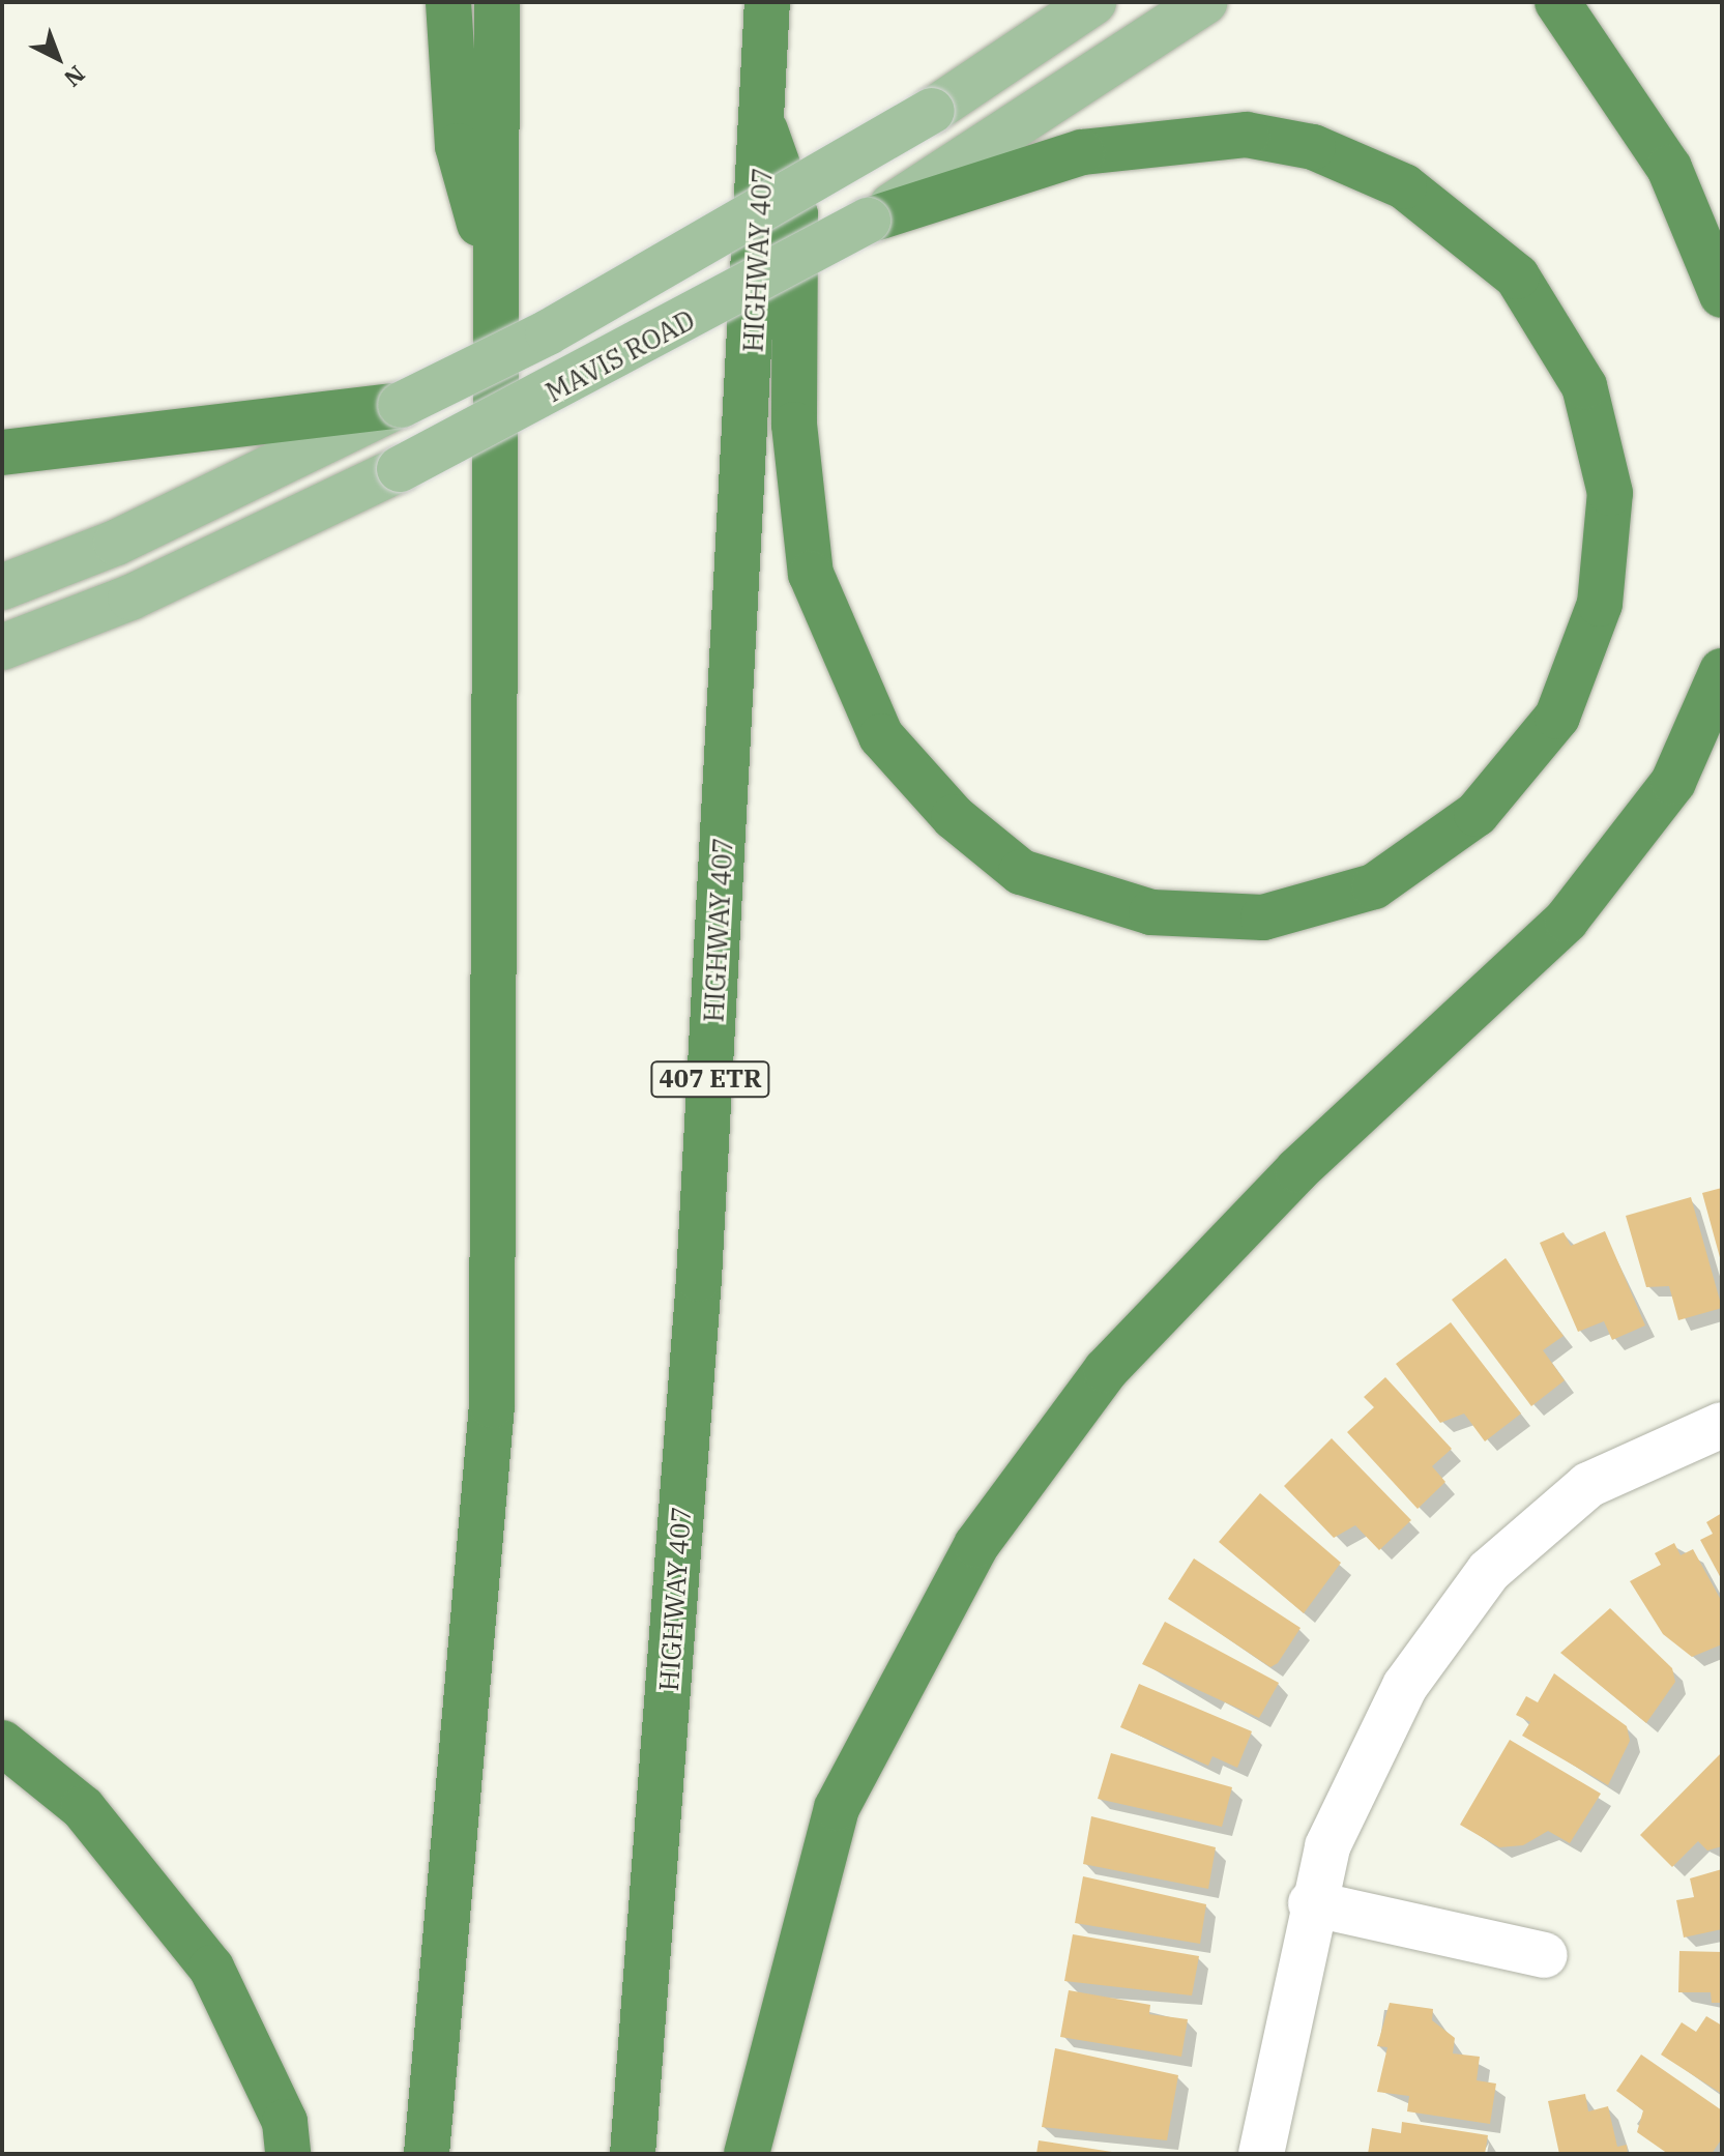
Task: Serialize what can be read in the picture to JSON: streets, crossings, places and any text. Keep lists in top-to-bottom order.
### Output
{
  "streets": {
    "highway": ["HIGHWAY 407", "407 ETR"],
    "main road": ["MAVIS ROAD"]
  },
  "north": "bottom right"
}
